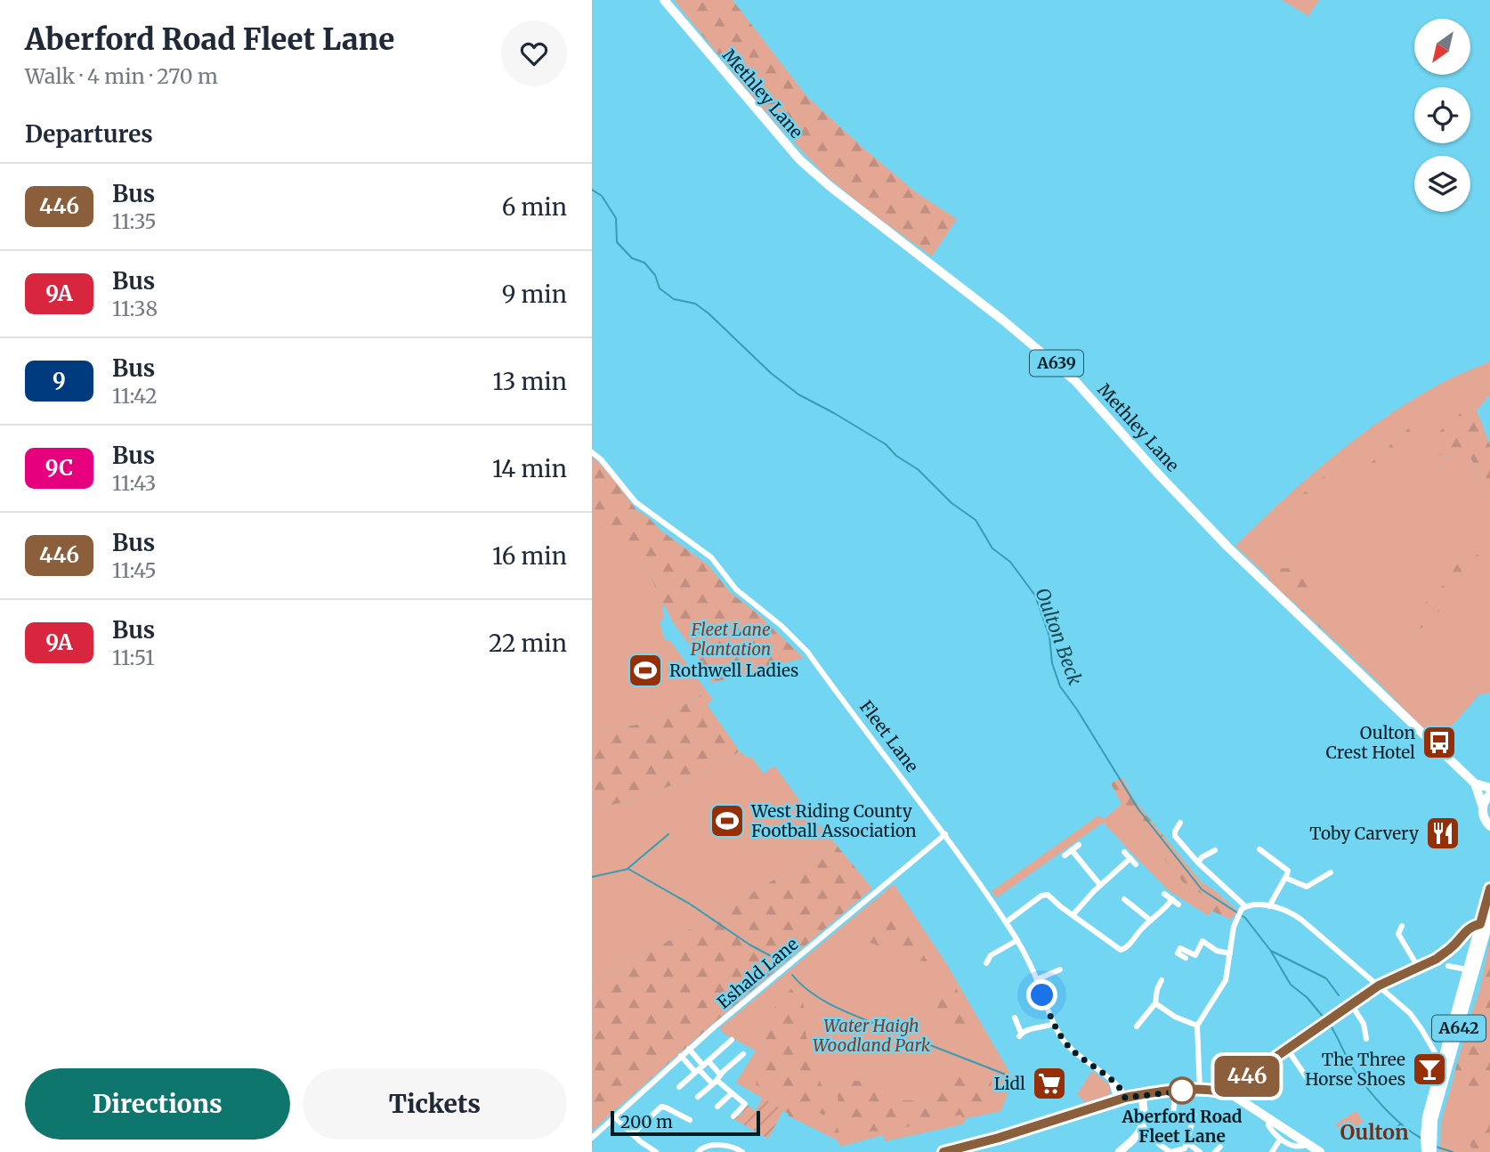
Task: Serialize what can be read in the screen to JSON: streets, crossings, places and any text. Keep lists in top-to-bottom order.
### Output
{
  "streets": {
    "main road": ["Methley Lane", "A639", "A642"],
    "street": ["Fleet Lane", "Eshald Lane"]
  },
  "crossings": [
    ["Fleet Lane", "Eshald Lane"]
  ],
  "districts": ["Oulton"],
  "water": ["Oulton Beck"],
  "parks": ["Fleet Lane Plantation", "Water Haigh Woodland Park"],
  "places": {
    "sports": ["Rothwell Ladies", "West Riding County Football Association"],
    "bus stop": ["Oulton Crest Hotel"],
    "restaurant": ["Toby Carvery"],
    "bar": ["The Three Horse Shoes"],
    "supermarket": ["Lidl"],
    "other": ["Aberford Road Fleet Lane"]
  },
  "lines": ["bus line 446"],
  "scale_bar": "200 m",
  "north": "bottom left",
  "page": {
    "heading": [
      ["Aberford Road Fleet Lane", "Walk · 4 min · 270 m"],
      "Departures"
    ],
    "on_map": "446",
    "list": [
      {
        "mark": "446",
        "name": "Bus",
        "note": "11:35",
        "value": "6 min"
      },
      {
        "mark": "9A",
        "name": "Bus",
        "note": "11:38",
        "value": "9 min"
      },
      {
        "mark": "9",
        "name": "Bus",
        "note": "11:42",
        "value": "13 min"
      },
      {
        "mark": "9C",
        "name": "Bus",
        "note": "11:43",
        "value": "14 min"
      },
      {
        "mark": "446",
        "name": "Bus",
        "note": "11:45",
        "value": "16 min"
      },
      {
        "mark": "9A",
        "name": "Bus",
        "note": "11:51",
        "value": "22 min"
      }
    ],
    "buttons": ["Directions", "Tickets"],
    "scale": "200 m"
  }
}
